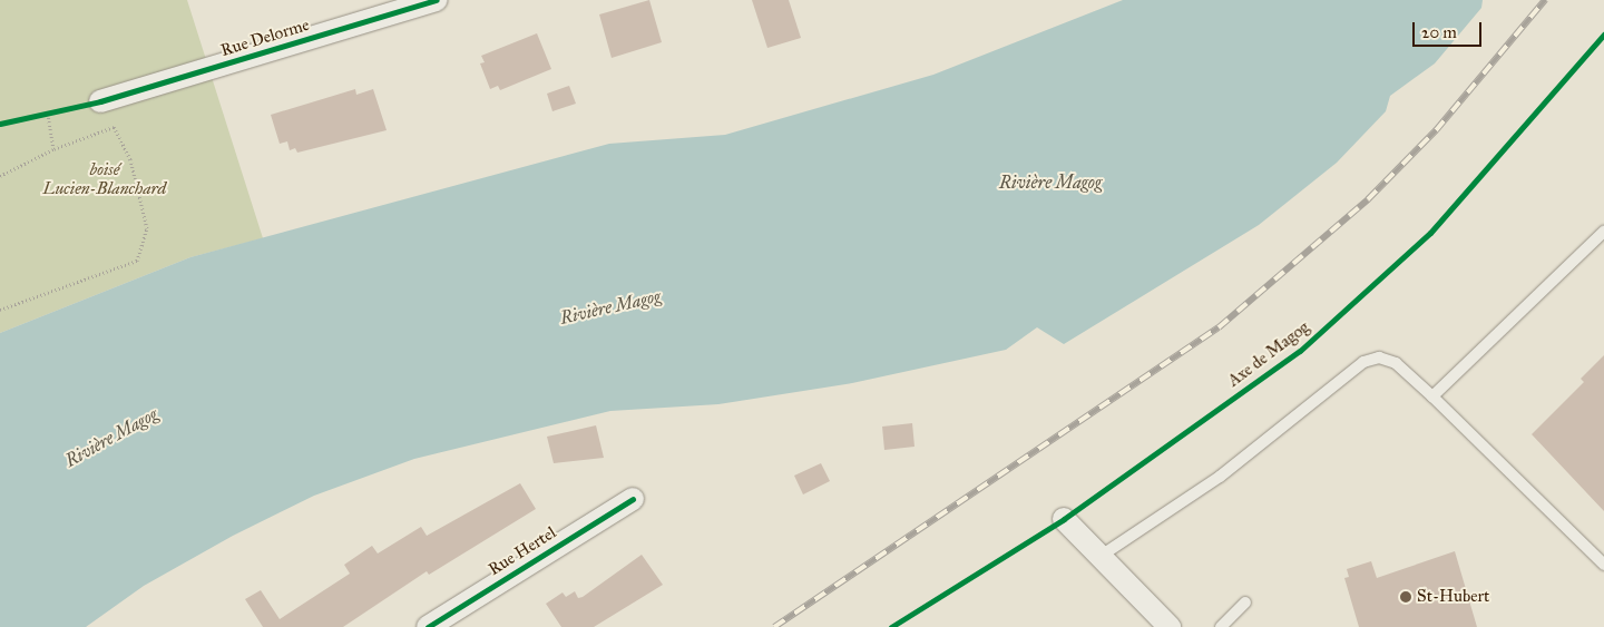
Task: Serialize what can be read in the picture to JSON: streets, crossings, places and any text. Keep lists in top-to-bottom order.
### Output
{
  "streets": {
    "street": ["Rue Delorme", "Rue Hertel"],
    "cycle path": ["Axe de Magog"]
  },
  "water": ["Rivière Magog"],
  "parks": ["boisé Lucien-Blanchard"],
  "places": ["St-Hubert"],
  "scale_bar": "20 m"
}
